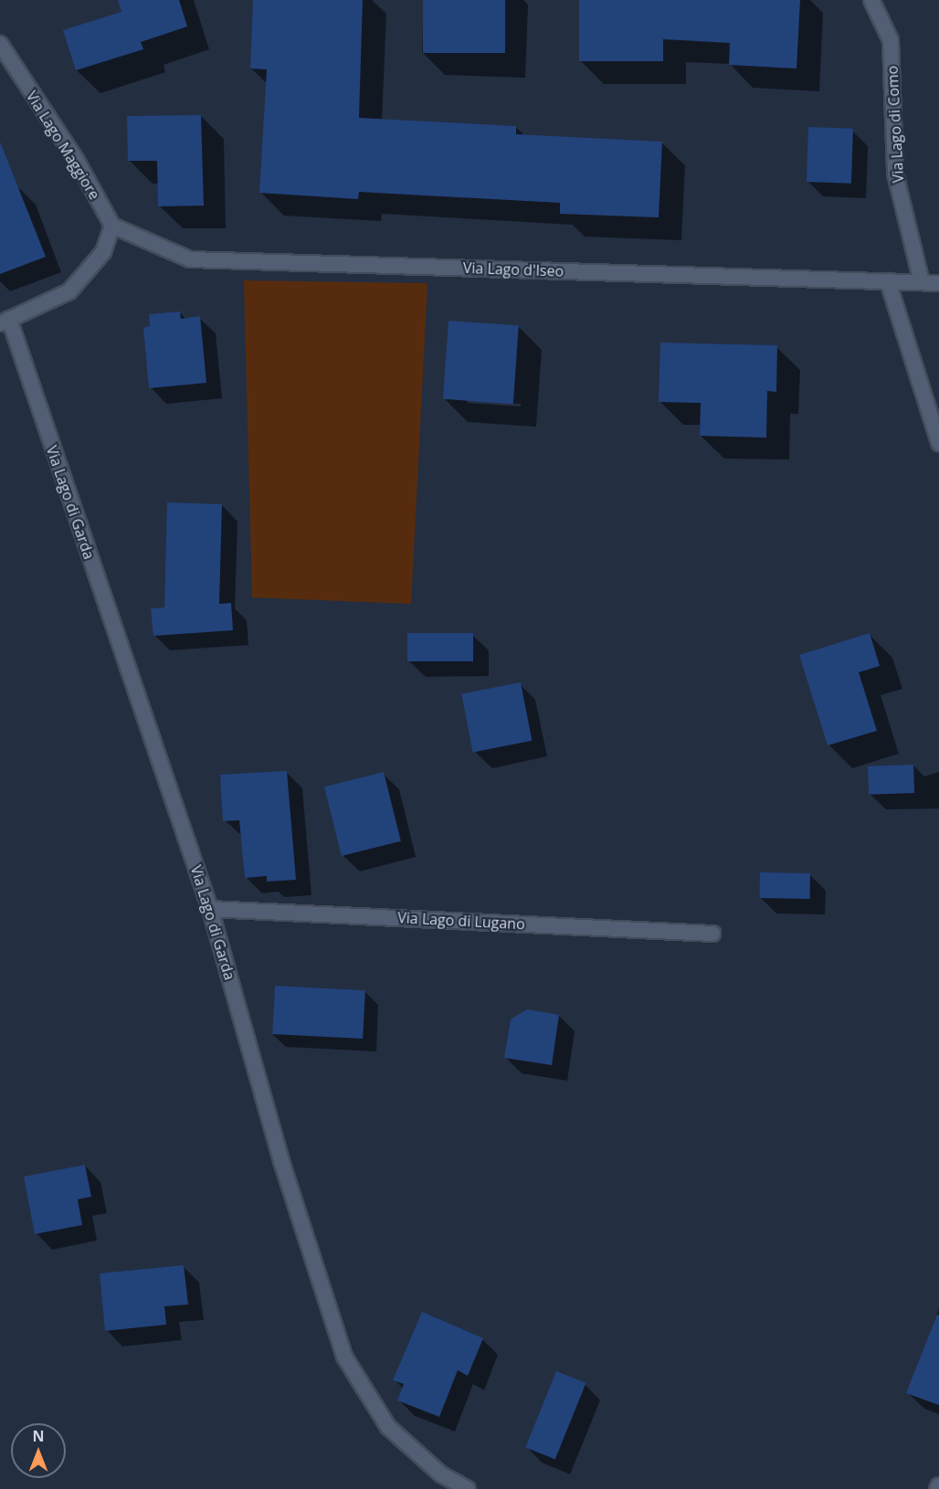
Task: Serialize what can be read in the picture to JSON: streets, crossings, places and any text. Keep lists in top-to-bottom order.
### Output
{
  "streets": {
    "street": [
      "Via Lago di Como",
      "Via Lago Maggiore",
      "Via Lago d'Iseo",
      "Via Lago di Garda",
      "Via Lago di Lugano"
    ]
  },
  "crossings": [
    ["Via Lago di Como", "Via Lago d'Iseo"],
    ["Via Lago Maggiore", "Via Lago d'Iseo"],
    ["Via Lago di Garda", "Via Lago di Lugano"]
  ],
  "north": "top"
}
